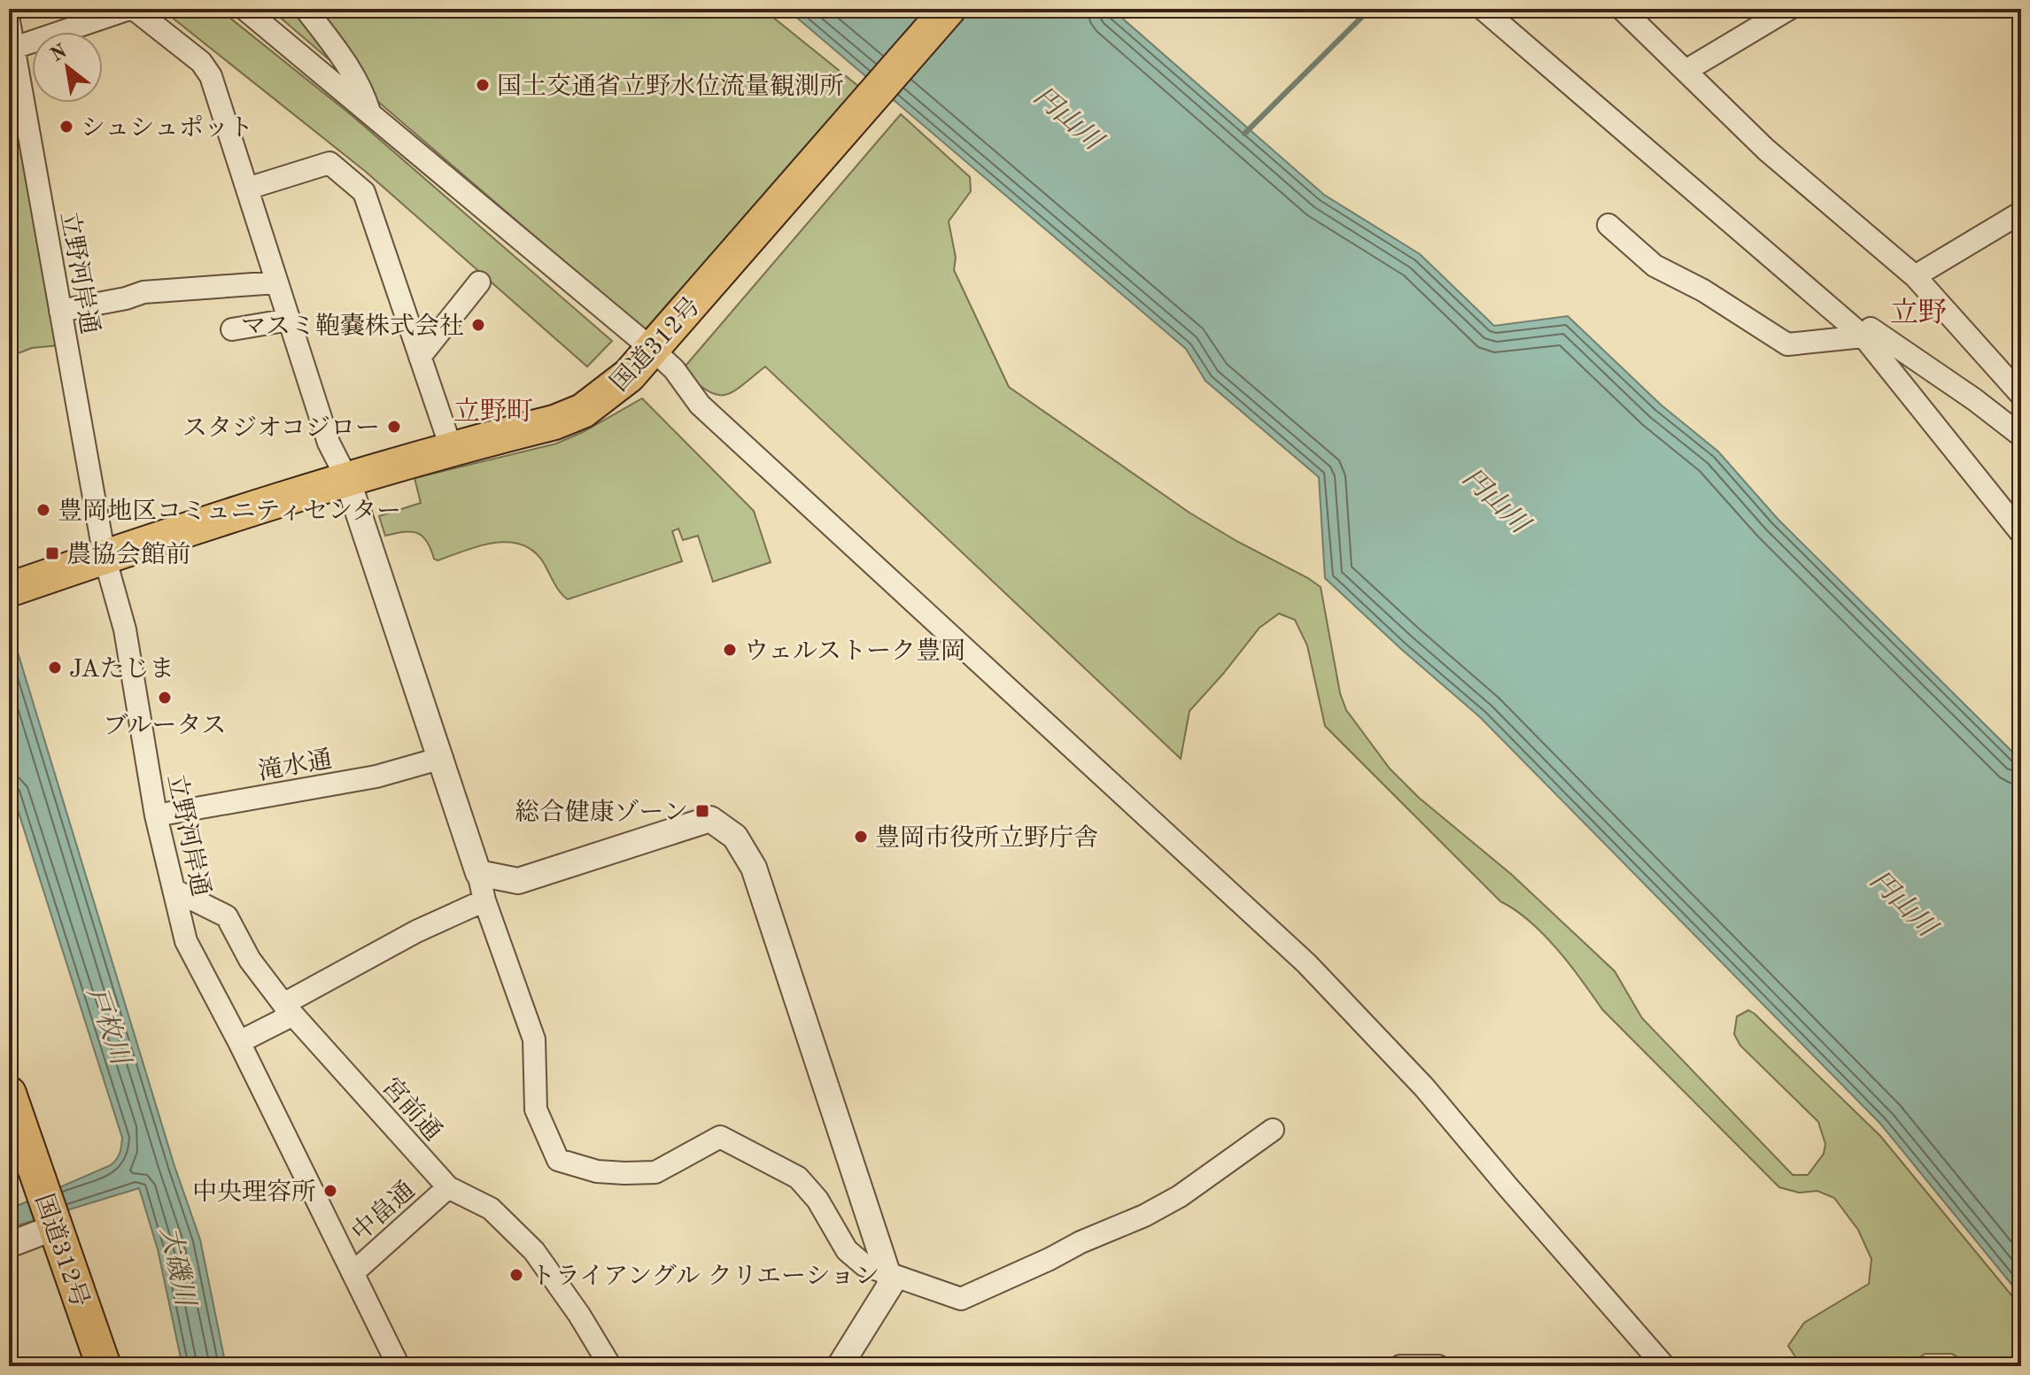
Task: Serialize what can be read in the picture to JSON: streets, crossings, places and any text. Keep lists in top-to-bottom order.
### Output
{
  "streets": {
    "highway": ["国道312号"],
    "street": [
      "立野河岸通",
      "滝水通",
      "宮前通",
      "中畠通"
    ]
  },
  "crossings": [
    ["立野河岸通", "国道312号"],
    ["立野河岸通", "滝水通"],
    ["立野河岸通", "宮前通"],
    ["立野河岸通", "中畠通"],
    ["宮前通", "中畠通"]
  ],
  "districts": ["立野", "立野町"],
  "water": ["円山川", "戸枚川", "大磯川"],
  "places": {
    "other": [
      "国土交通省立野水位流量観測所",
      "シュシュポット",
      "マスミ鞄嚢株式会社",
      "スタジオコジロー",
      "豊岡地区コミュニティセンター",
      "ウェルストーク豊岡",
      "JAたじま",
      "ブルータス",
      "豊岡市役所立野庁舎",
      "中央理容所",
      "トライアングル クリエーション"
    ],
    "transit": ["農協会館前", "総合健康ゾーン"]
  },
  "north": "top left"
}
